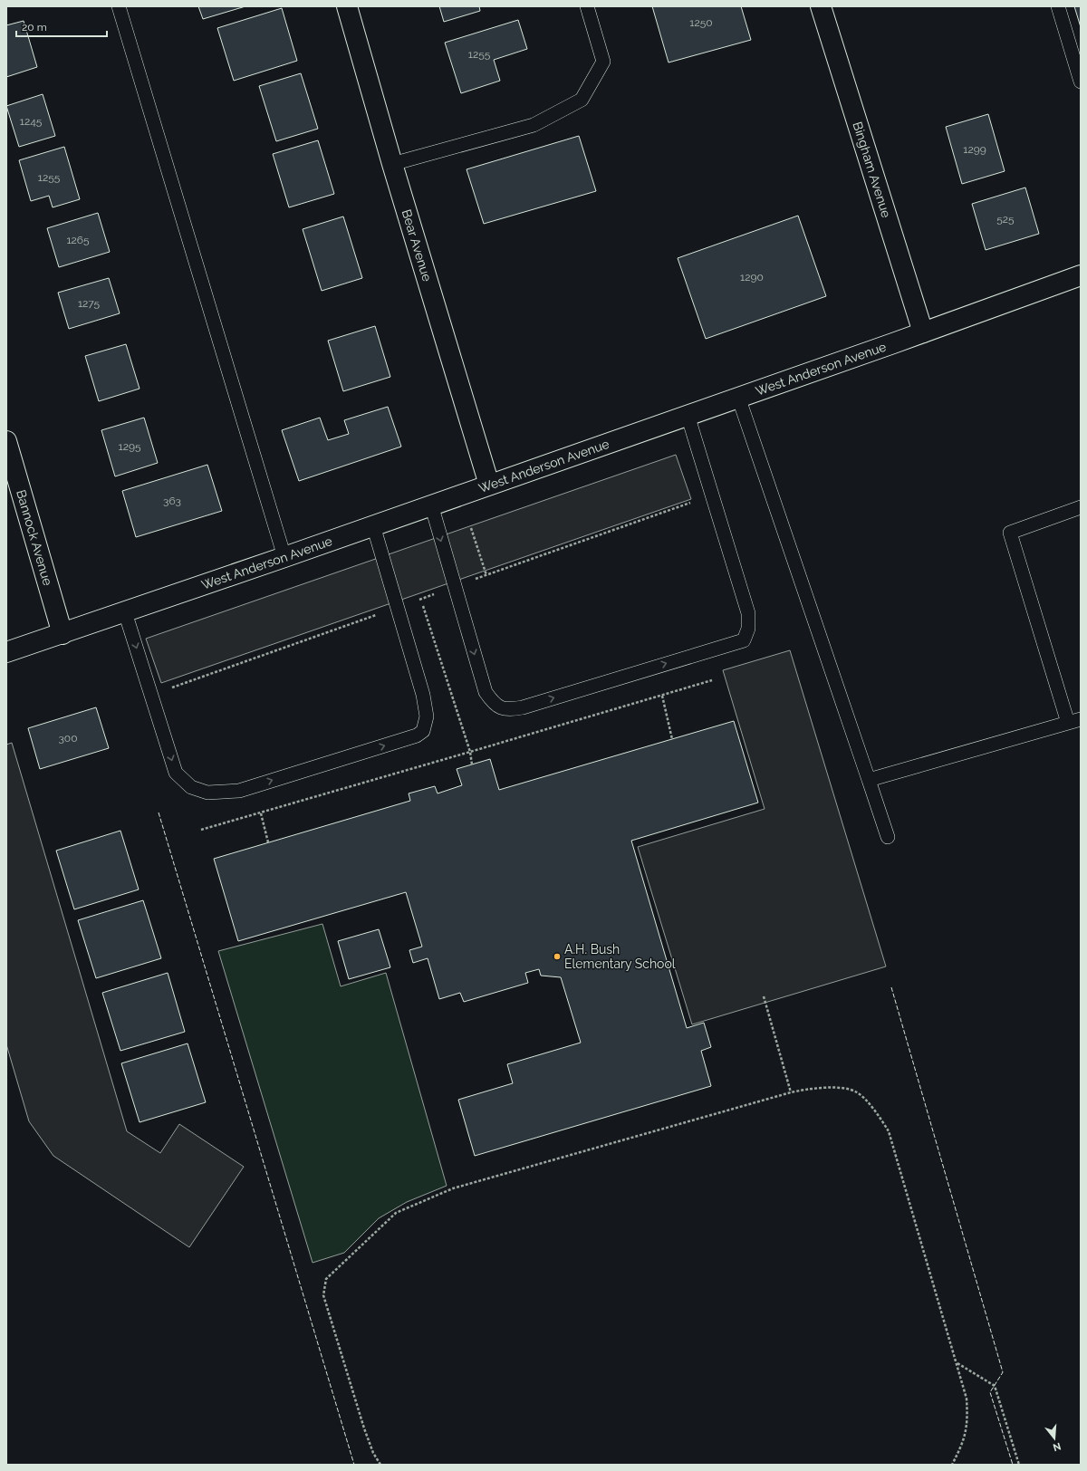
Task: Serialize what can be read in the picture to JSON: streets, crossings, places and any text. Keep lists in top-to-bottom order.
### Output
{
  "streets": {
    "street": [
      "Bingham Avenue",
      "Bear Avenue",
      "West Anderson Avenue",
      "Bannock Avenue"
    ]
  },
  "crossings": [
    ["Bingham Avenue", "West Anderson Avenue"],
    ["Bear Avenue", "West Anderson Avenue"],
    ["West Anderson Avenue", "Bannock Avenue"]
  ],
  "places": ["A.H. Bush Elementary School"],
  "house_numbers": [
    "1250",
    "1255",
    "1245",
    "1299",
    "1255",
    "525",
    "1265",
    "1290",
    "1275",
    "1295",
    "363",
    "300"
  ],
  "scale_bar": "20 m",
  "north": "bottom"
}
